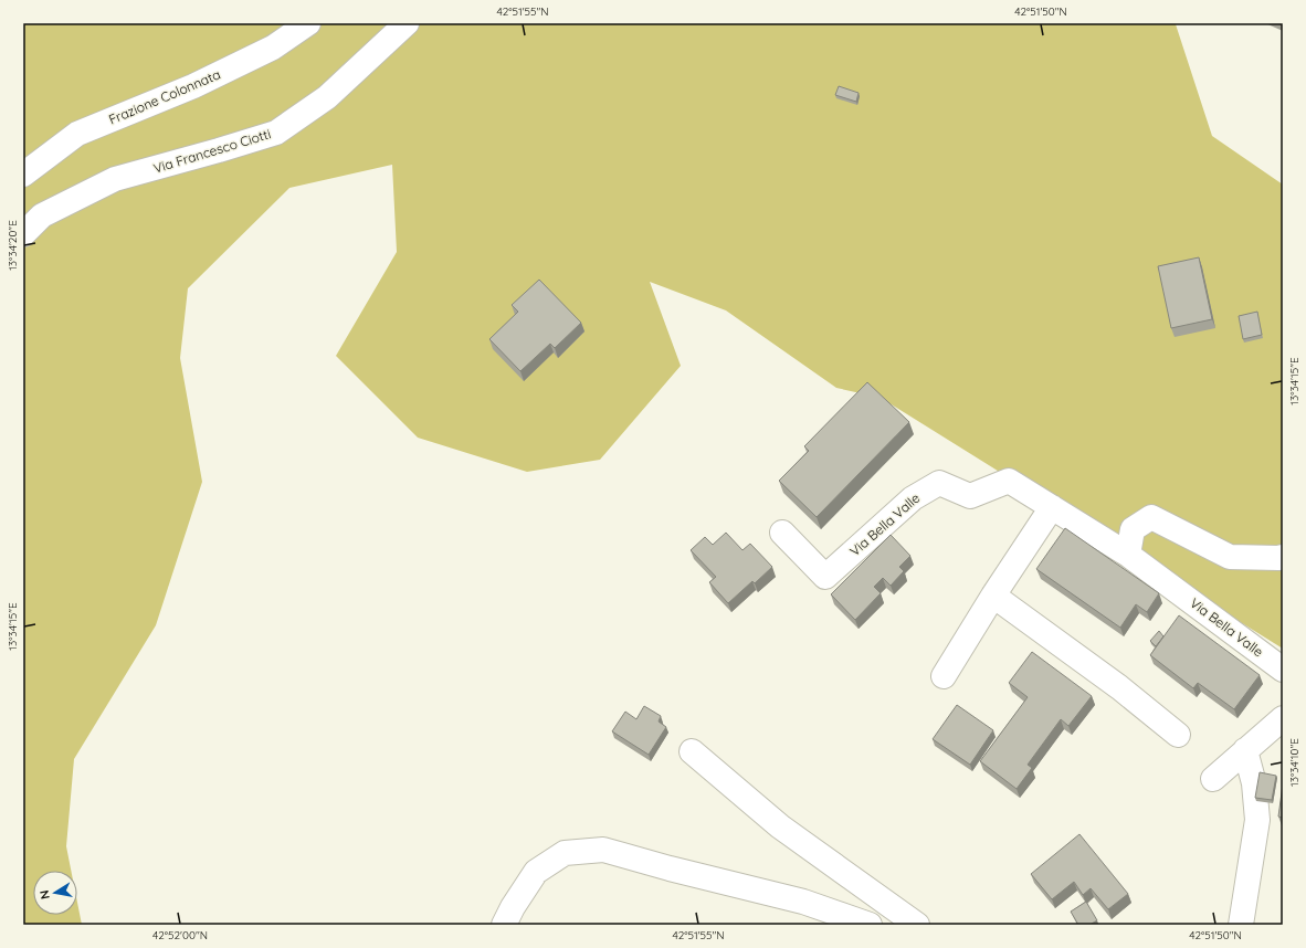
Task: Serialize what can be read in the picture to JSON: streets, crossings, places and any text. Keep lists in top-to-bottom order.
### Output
{
  "streets": {
    "street": ["Frazione Colonnata", "Via Francesco Ciotti", "Via Bella Valle"]
  },
  "north": "left",
  "coordinates": [
    "42°51'55\"N",
    "42°51'50\"N",
    "13°34'20\"E",
    "13°34'15\"E",
    "13°34'10\"E",
    "42°52'00\"N"
  ]
}
